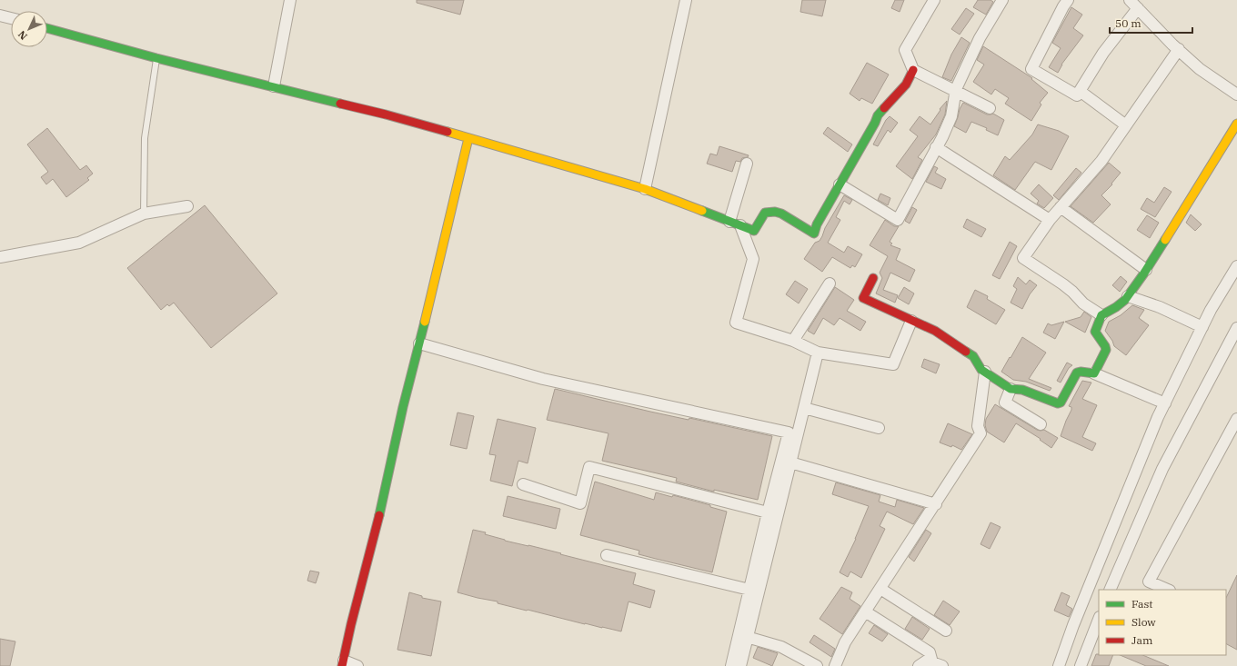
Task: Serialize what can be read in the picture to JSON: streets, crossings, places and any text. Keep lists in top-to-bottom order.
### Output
{
  "legend": ["Fast", "Slow", "Jam"],
  "scale_bar": "50 m",
  "north": "bottom left"
}
